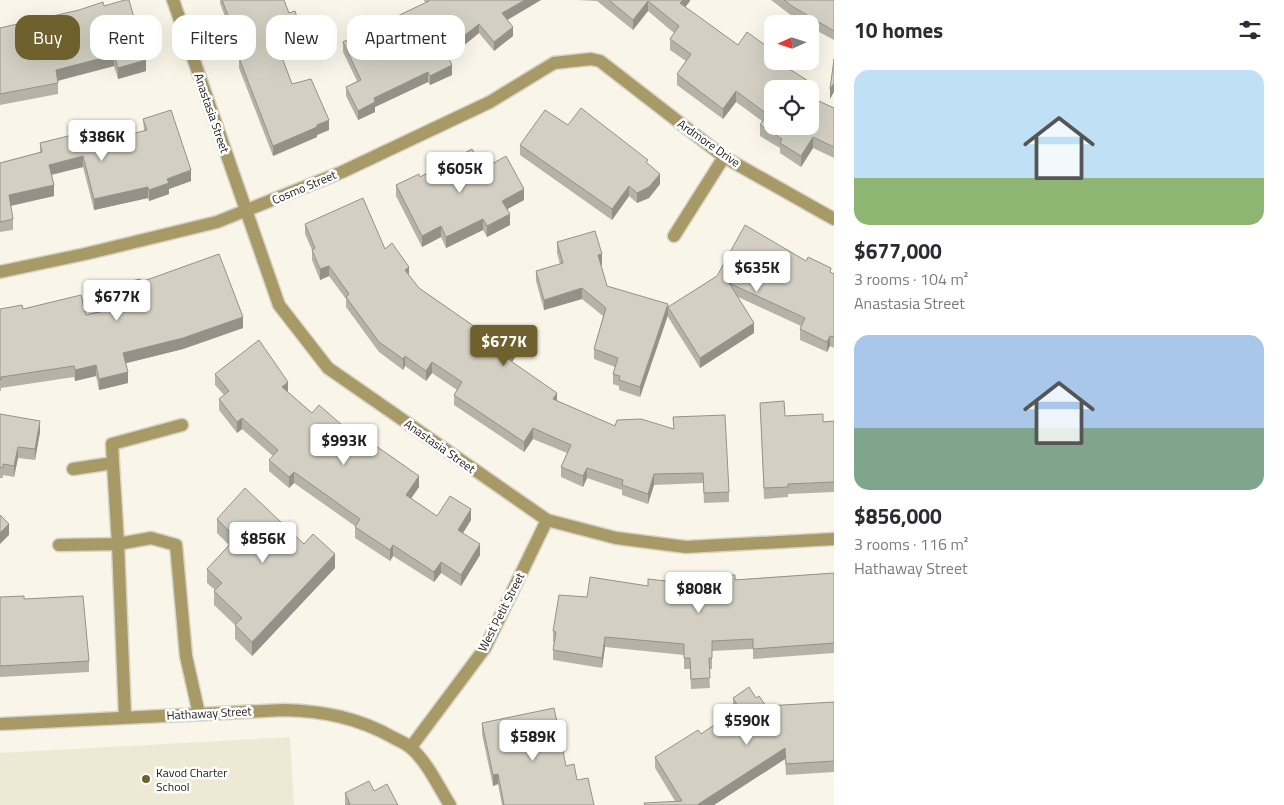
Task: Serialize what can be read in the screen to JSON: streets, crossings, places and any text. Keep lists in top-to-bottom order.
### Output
{
  "streets": {
    "street": [
      "Anastasia Street",
      "Ardmore Drive",
      "Cosmo Street",
      "West Petit Street",
      "Hathaway Street"
    ]
  },
  "crossings": [
    ["Anastasia Street", "Cosmo Street"],
    ["Anastasia Street", "West Petit Street"],
    ["Ardmore Drive", "Cosmo Street"],
    ["West Petit Street", "Hathaway Street"]
  ],
  "places": ["Kavod Charter School"],
  "north": "left",
  "page": {
    "heading": "10 homes",
    "chip": [
      "Buy",
      "Rent",
      "Filters",
      "New",
      "Apartment"
    ],
    "list": [
      {
        "name": "$677,000",
        "note": "3 rooms · 104 m² · Anastasia Street"
      },
      {
        "name": "$856,000",
        "note": "3 rooms · 116 m² · Hathaway Street"
      }
    ],
    "price": [
      "$386K",
      "$605K",
      "$635K",
      "$677K",
      "$677K",
      "$993K",
      "$856K",
      "$808K",
      "$590K",
      "$589K"
    ]
  }
}
